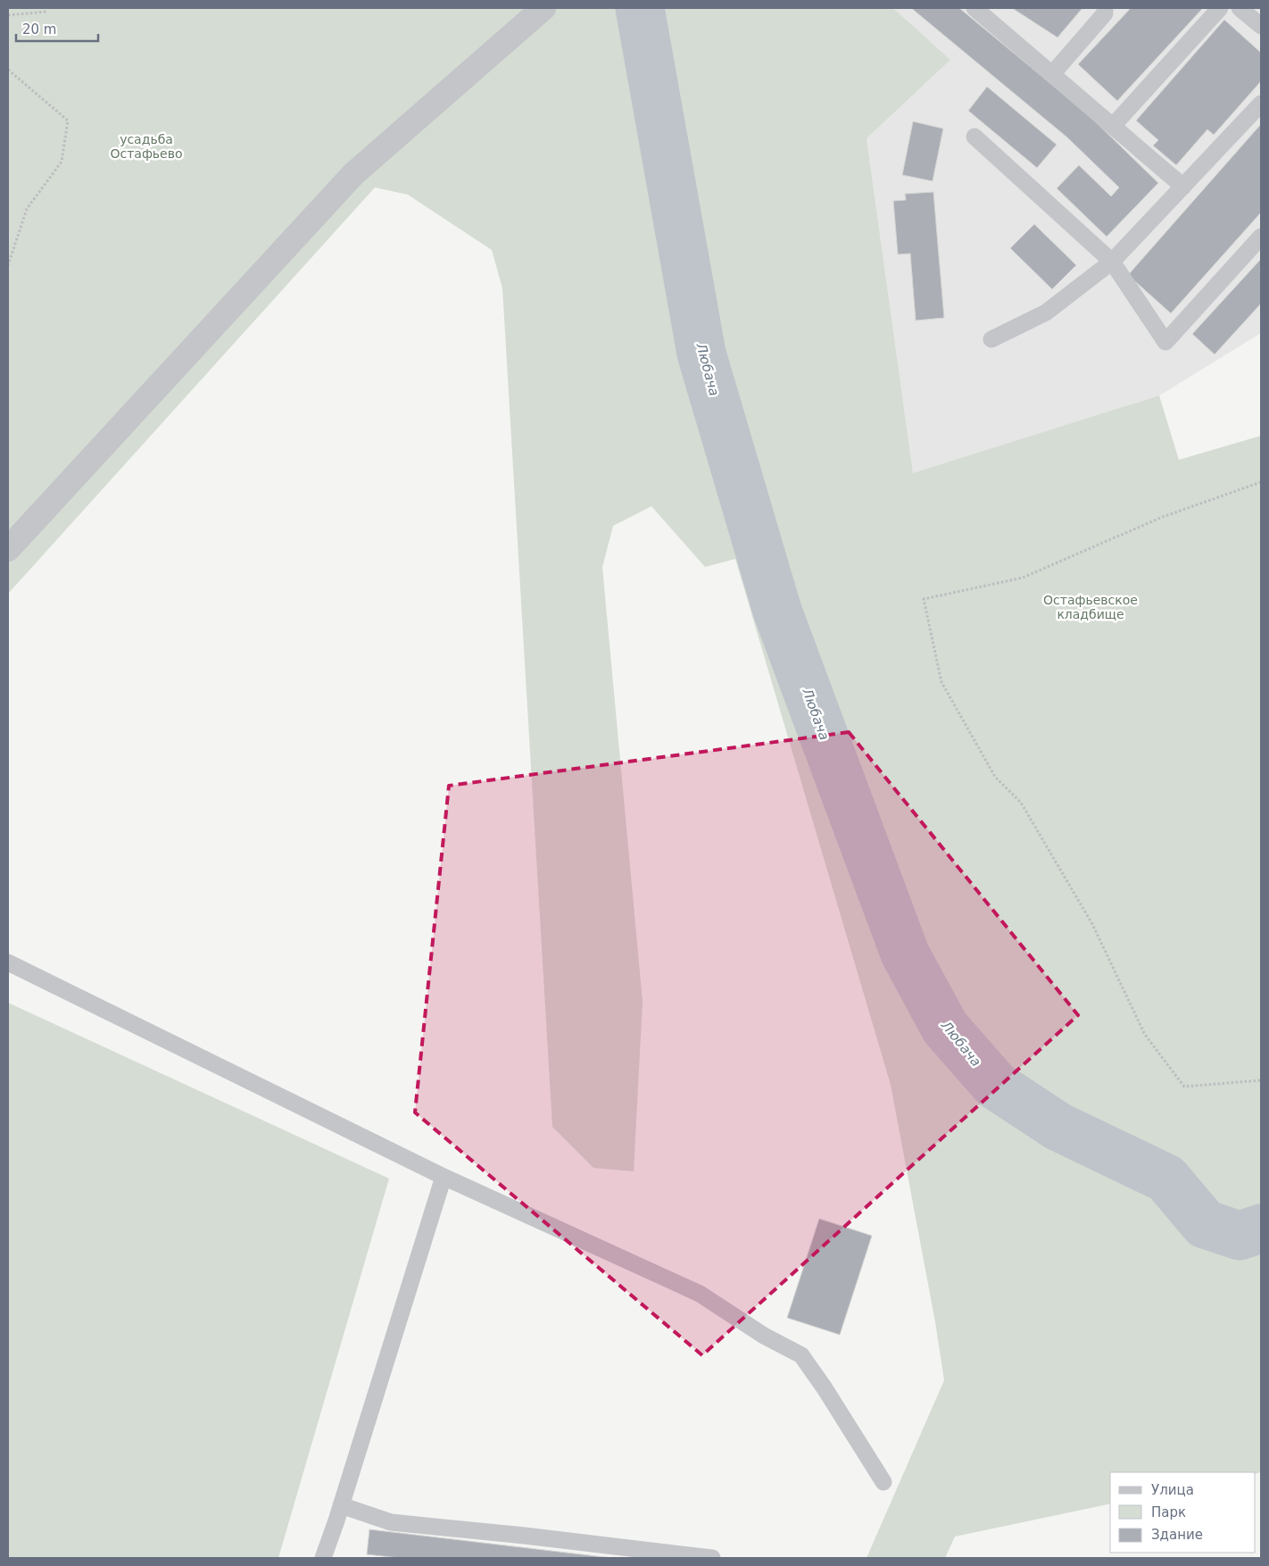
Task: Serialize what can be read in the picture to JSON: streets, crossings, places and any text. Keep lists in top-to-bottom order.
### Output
{
  "water": ["Любача"],
  "parks": ["усадьба Остафьево", "Остафьевское кладбище"],
  "legend": ["Улица", "Парк", "Здание"],
  "scale_bar": "20 m"
}
